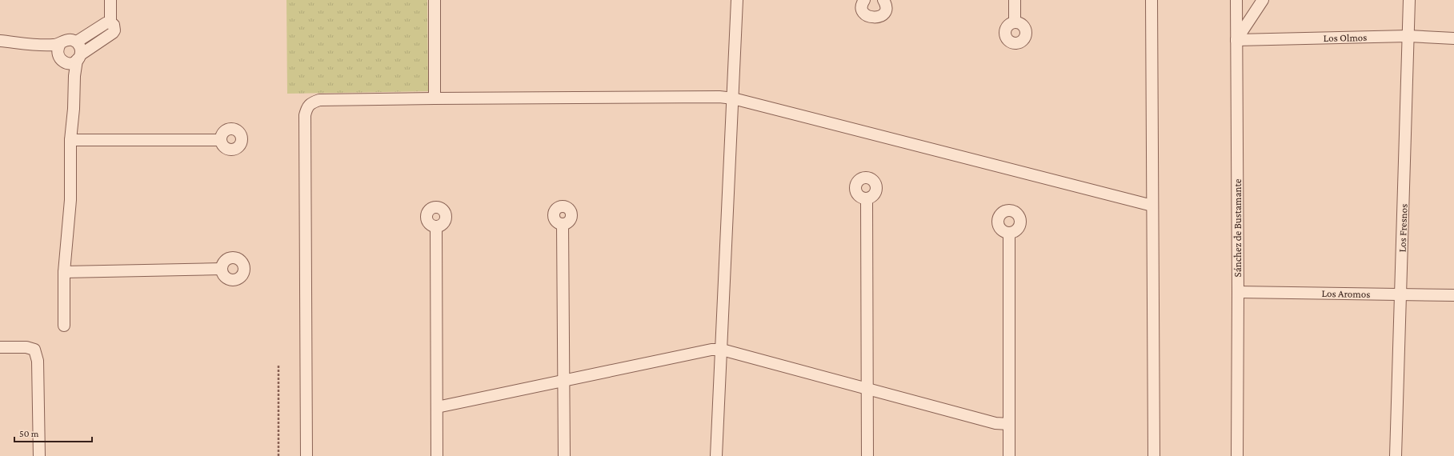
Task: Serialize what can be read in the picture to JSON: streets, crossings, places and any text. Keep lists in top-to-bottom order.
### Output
{
  "streets": {
    "street": [
      "Los Olmos",
      "Sánchez de Bustamante",
      "Los Fresnos",
      "Los Aromos"
    ]
  },
  "crossings": [
    ["Los Olmos", "Sánchez de Bustamante"],
    ["Los Olmos", "Los Fresnos"],
    ["Sánchez de Bustamante", "Los Aromos"],
    ["Los Fresnos", "Los Aromos"]
  ],
  "scale_bar": "50 m"
}
